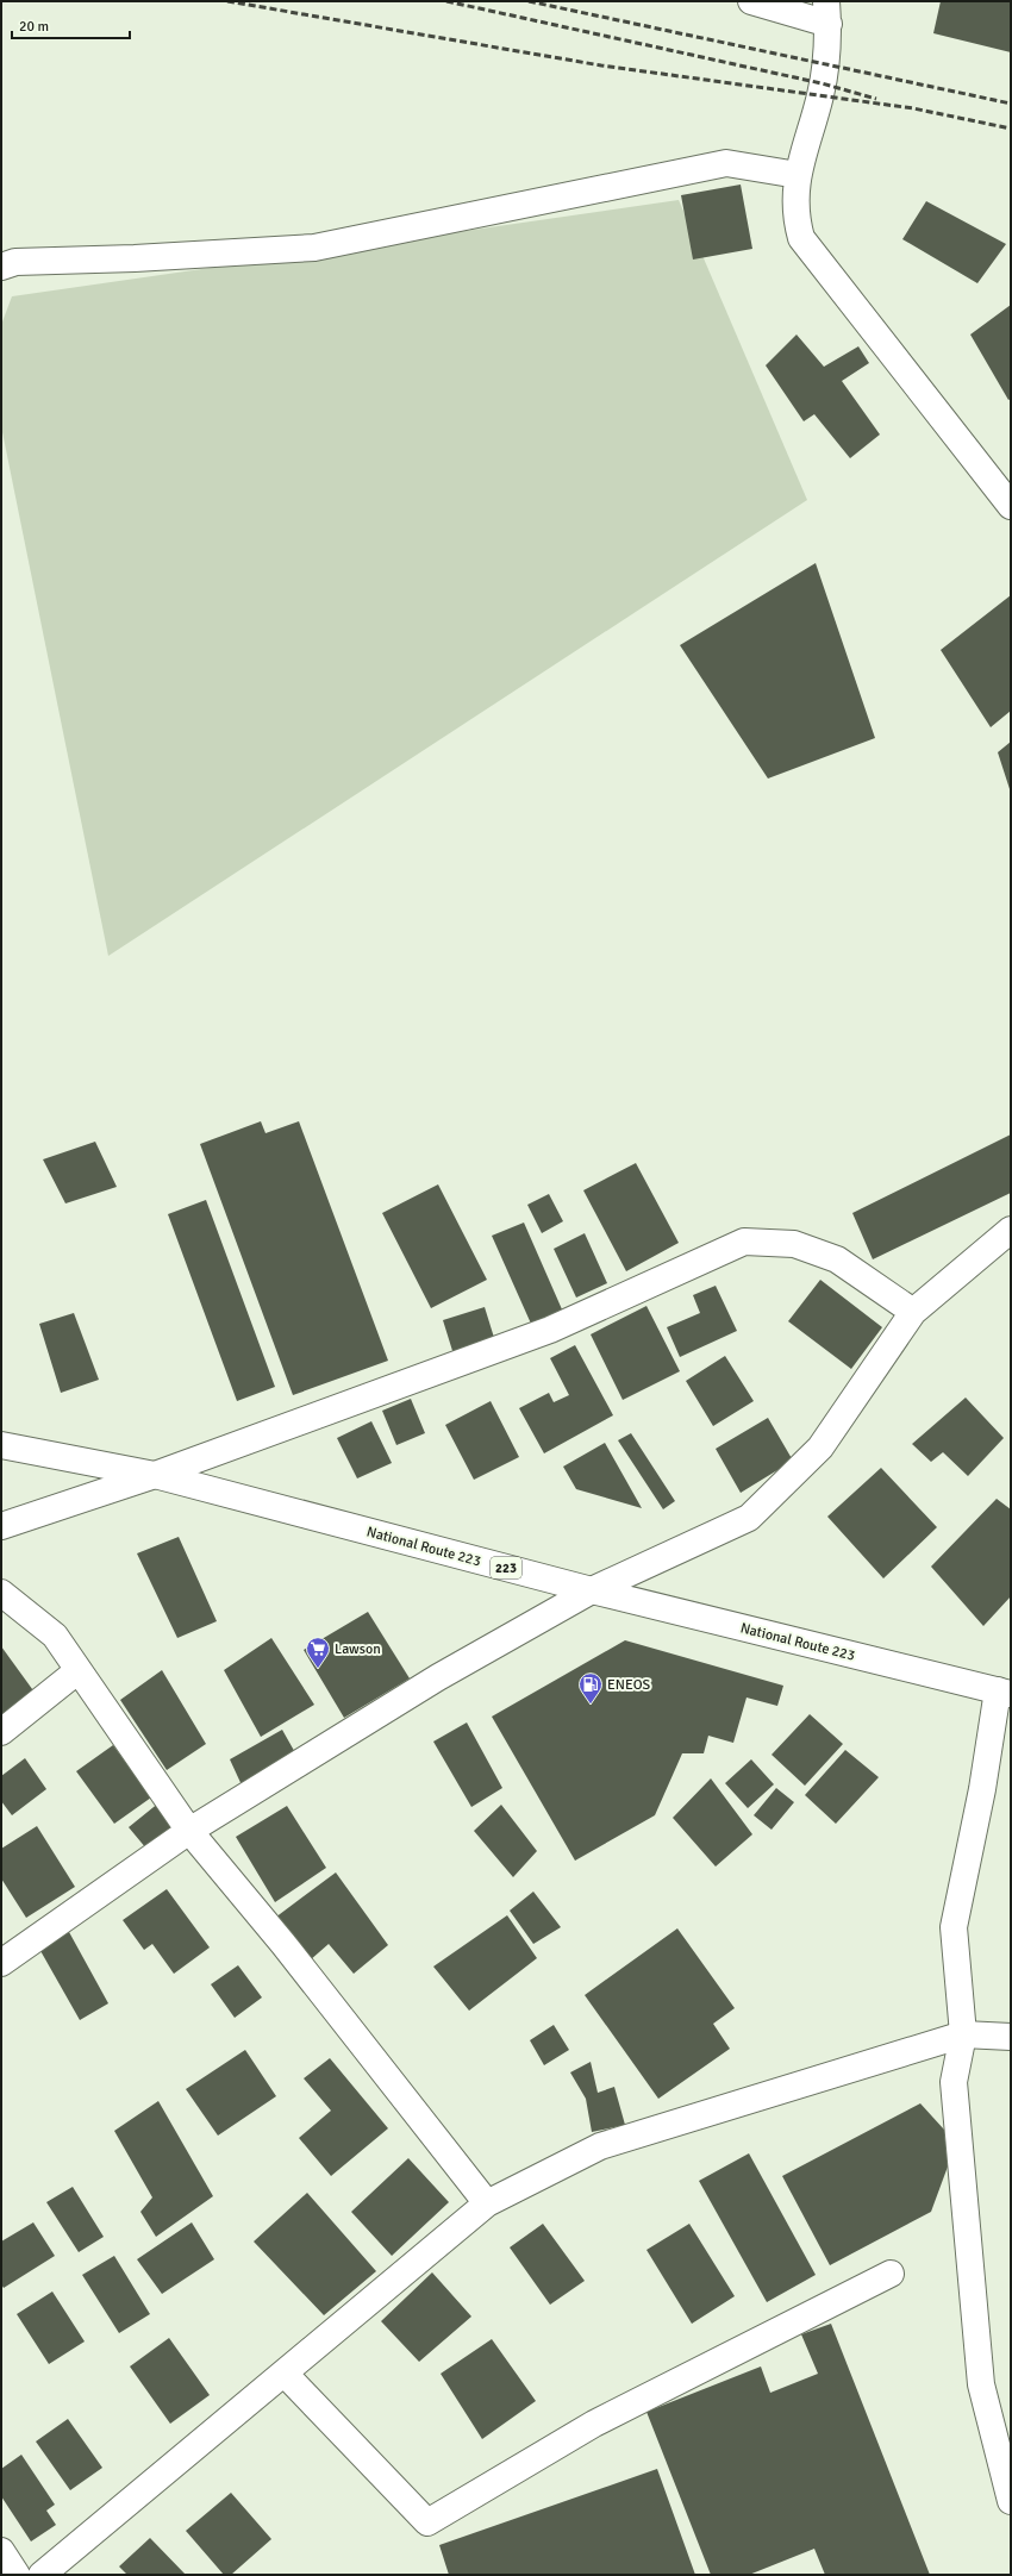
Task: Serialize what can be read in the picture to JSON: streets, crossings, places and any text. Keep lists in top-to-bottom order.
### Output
{
  "streets": {
    "main road": ["National Route 223", "223"]
  },
  "places": {
    "supermarket": ["Lawson"],
    "fuel station": ["ENEOS"]
  },
  "scale_bar": "20 m"
}
